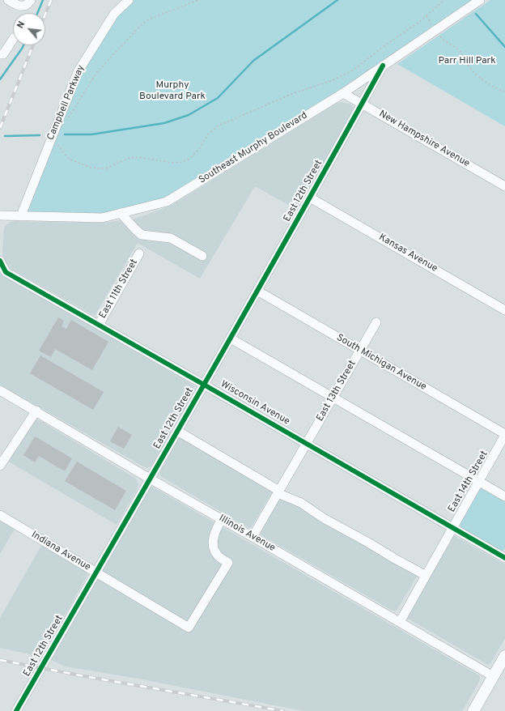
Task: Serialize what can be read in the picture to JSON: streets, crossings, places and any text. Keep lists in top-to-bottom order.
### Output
{
  "streets": {
    "street": [
      "Campbell Parkway",
      "New Hampshire Avenue",
      "Southeast Murphy Boulevard",
      "East 12th Street",
      "Kansas Avenue",
      "East 11th Street",
      "South Michigan Avenue",
      "East 13th Street",
      "Wisconsin Avenue",
      "East 14th Street",
      "Illinois Avenue",
      "Indiana Avenue"
    ]
  },
  "crossings": [
    ["Campbell Parkway", "Southeast Murphy Boulevard"],
    ["New Hampshire Avenue", "Southeast Murphy Boulevard"],
    ["New Hampshire Avenue", "East 12th Street"],
    ["Southeast Murphy Boulevard", "East 12th Street"],
    ["East 12th Street", "Kansas Avenue"],
    ["East 12th Street", "South Michigan Avenue"],
    ["East 12th Street", "Wisconsin Avenue"],
    ["East 12th Street", "Illinois Avenue"],
    ["East 12th Street", "Indiana Avenue"],
    ["East 11th Street", "Wisconsin Avenue"],
    ["South Michigan Avenue", "East 13th Street"],
    ["South Michigan Avenue", "East 14th Street"],
    ["East 13th Street", "Wisconsin Avenue"],
    ["East 13th Street", "Illinois Avenue"],
    ["Wisconsin Avenue", "East 14th Street"],
    ["East 14th Street", "Illinois Avenue"],
    ["Illinois Avenue", "Indiana Avenue"]
  ],
  "parks": ["Parr Hill Park", "Murphy Boulevard Park"],
  "north": "top left"
}
